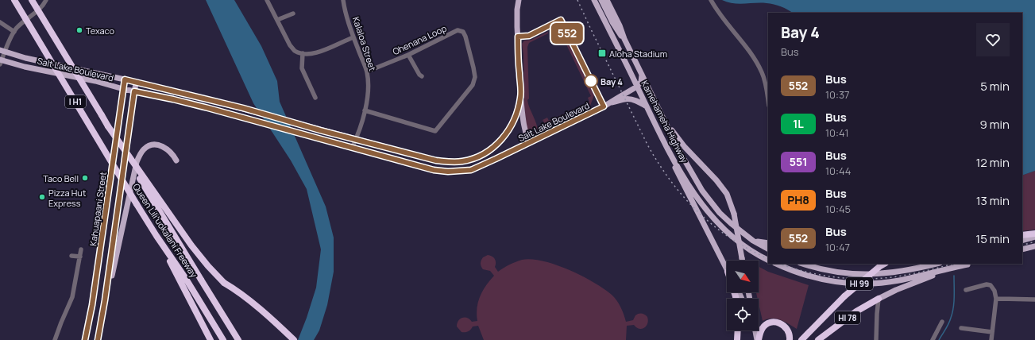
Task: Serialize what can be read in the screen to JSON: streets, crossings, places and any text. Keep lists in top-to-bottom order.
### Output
{
  "streets": {
    "highway": ["I H1", "Queen Liliʻuokalani Freeway", "HI 78"],
    "main road": [
      "Salt Lake Boulevard",
      "Kamehameha Highway",
      "Kahuapaani Street",
      "HI 99"
    ],
    "street": ["Ohenana Loop", "Kalaloa Street"]
  },
  "crossings": [
    ["Ohenana Loop", "Kalaloa Street"],
    ["Kalaloa Street", "Salt Lake Boulevard"],
    ["Salt Lake Boulevard", "Kamehameha Highway"],
    ["Salt Lake Boulevard", "Kahuapaani Street"],
    ["HI 99", "HI 78"]
  ],
  "places": {
    "other": [
      "Texaco",
      "Bay 4",
      "Taco Bell",
      "Pizza Hut Express"
    ],
    "transit": ["Aloha Stadium"]
  },
  "lines": ["bus line 552"],
  "north": "bottom right",
  "page": {
    "on_map": "552",
    "heading": ["Bay 4", "Bus"],
    "list": [
      {
        "mark": "552",
        "name": "Bus",
        "note": "10:37",
        "value": "5 min"
      },
      {
        "mark": "1L",
        "name": "Bus",
        "note": "10:41",
        "value": "9 min"
      },
      {
        "mark": "551",
        "name": "Bus",
        "note": "10:44",
        "value": "12 min"
      },
      {
        "mark": "PH8",
        "name": "Bus",
        "note": "10:45",
        "value": "13 min"
      },
      {
        "mark": "552",
        "name": "Bus",
        "note": "10:47",
        "value": "15 min"
      }
    ]
  }
}
